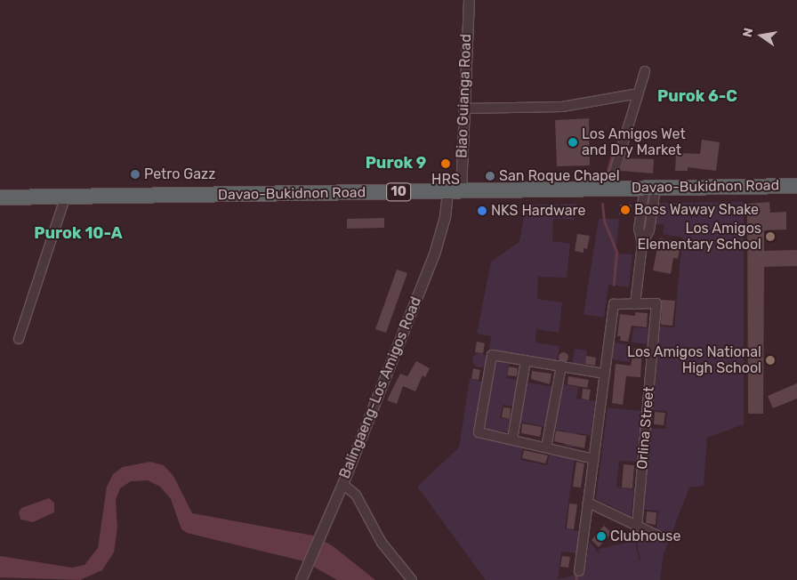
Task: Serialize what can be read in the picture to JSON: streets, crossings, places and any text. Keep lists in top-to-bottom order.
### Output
{
  "streets": {
    "highway": ["Davao-Bukidnon Road", "10"],
    "street": ["Biao Guianga Road", "Balingaeng-Los Amigos Road", "Orlina Street"]
  },
  "crossings": [
    ["Biao Guianga Road", "Davao-Bukidnon Road"],
    ["Biao Guianga Road", "Balingaeng-Los Amigos Road"],
    ["Davao-Bukidnon Road", "Balingaeng-Los Amigos Road"]
  ],
  "districts": ["Purok 6-C", "Purok 9", "Purok 10-A"],
  "places": [
    "Los Amigos Wet and Dry Market",
    "HRS",
    "Petro Gazz",
    "San Roque Chapel",
    "Boss Waway Shake",
    "NKS Hardware",
    "Los Amigos Elementary School",
    "Los Amigos National High School",
    "Clubhouse"
  ],
  "north": "left"
}
